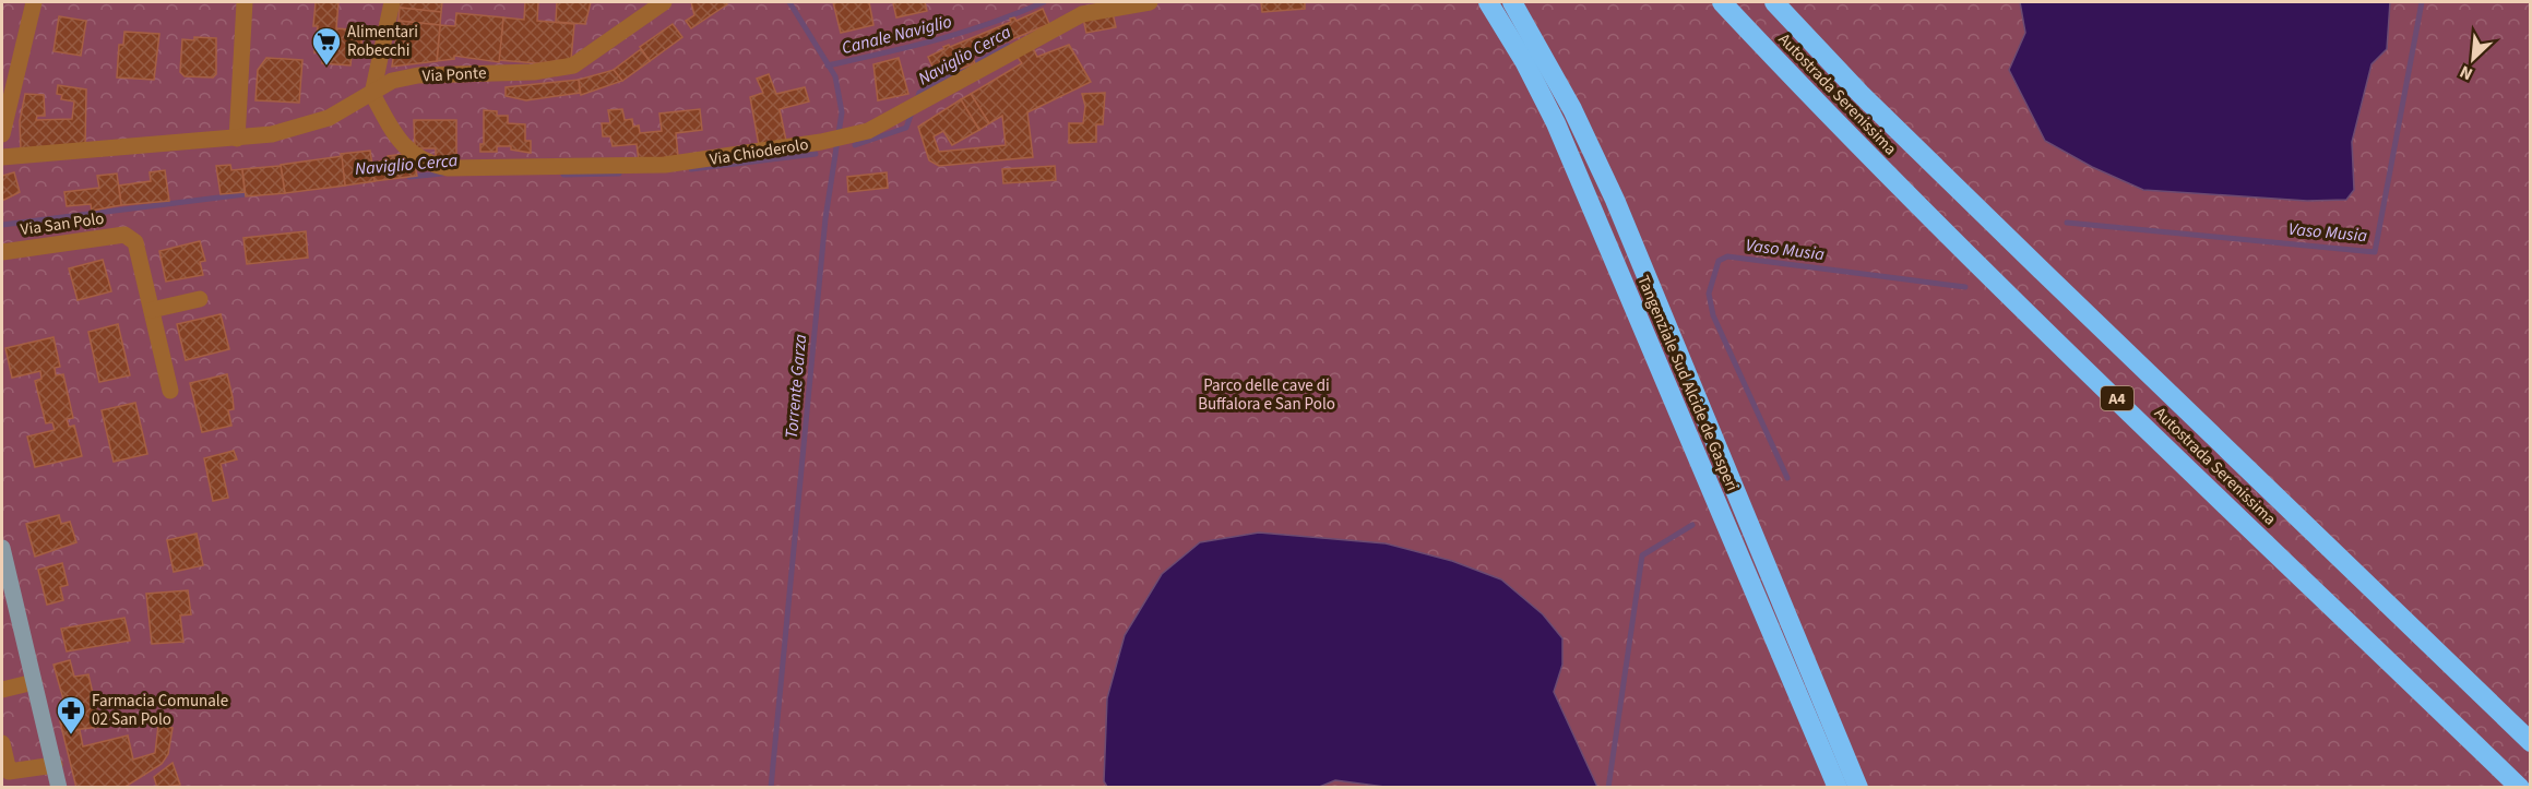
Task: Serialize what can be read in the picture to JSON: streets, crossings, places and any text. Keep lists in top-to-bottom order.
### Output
{
  "streets": {
    "highway": ["Autostrada Serenissima", "Tangenziale Sud Alcide de Gasperi", "A4"],
    "street": ["Via Ponte", "Via Chioderolo", "Via San Polo"]
  },
  "crossings": [
    ["Via Ponte", "Via Chioderolo"]
  ],
  "water": [
    "Canale Naviglio",
    "Naviglio Cerca",
    "Vaso Musia",
    "Torrente Garza"
  ],
  "parks": ["Parco delle cave di Buffalora e San Polo"],
  "places": {
    "supermarket": ["Alimentari Robecchi"],
    "pharmacy": ["Farmacia Comunale 02 San Polo"]
  },
  "north": "bottom left"
}
